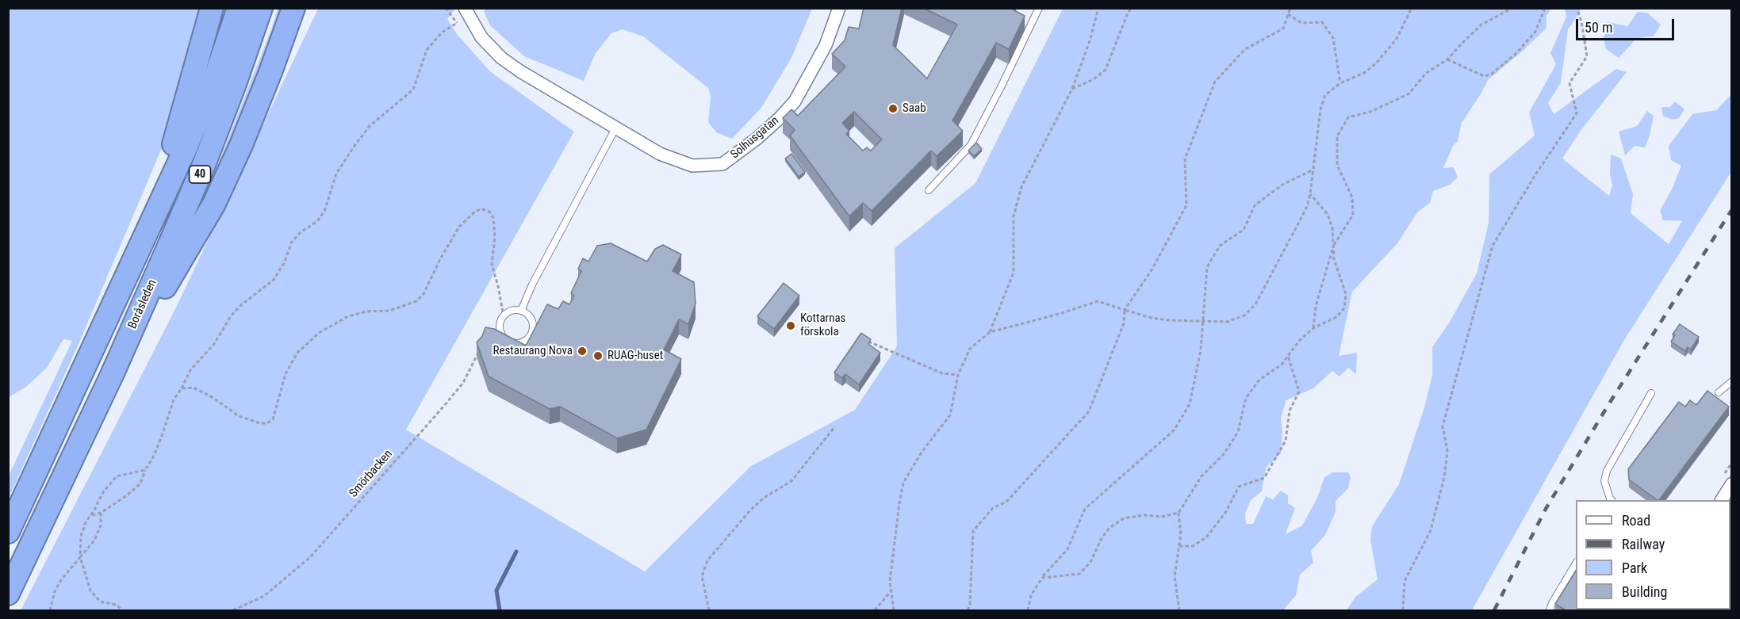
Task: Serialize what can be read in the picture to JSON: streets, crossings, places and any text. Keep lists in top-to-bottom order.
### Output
{
  "streets": {
    "highway": ["40", "Boråsleden"],
    "street": ["Solhusgatan"],
    "path": ["Smörbacken"]
  },
  "places": [
    "Saab",
    "Kottarnas förskola",
    "Restaurang Nova",
    "RUAG-huset"
  ],
  "legend": [
    "Road",
    "Railway",
    "Park",
    "Building"
  ],
  "scale_bar": "50 m"
}
